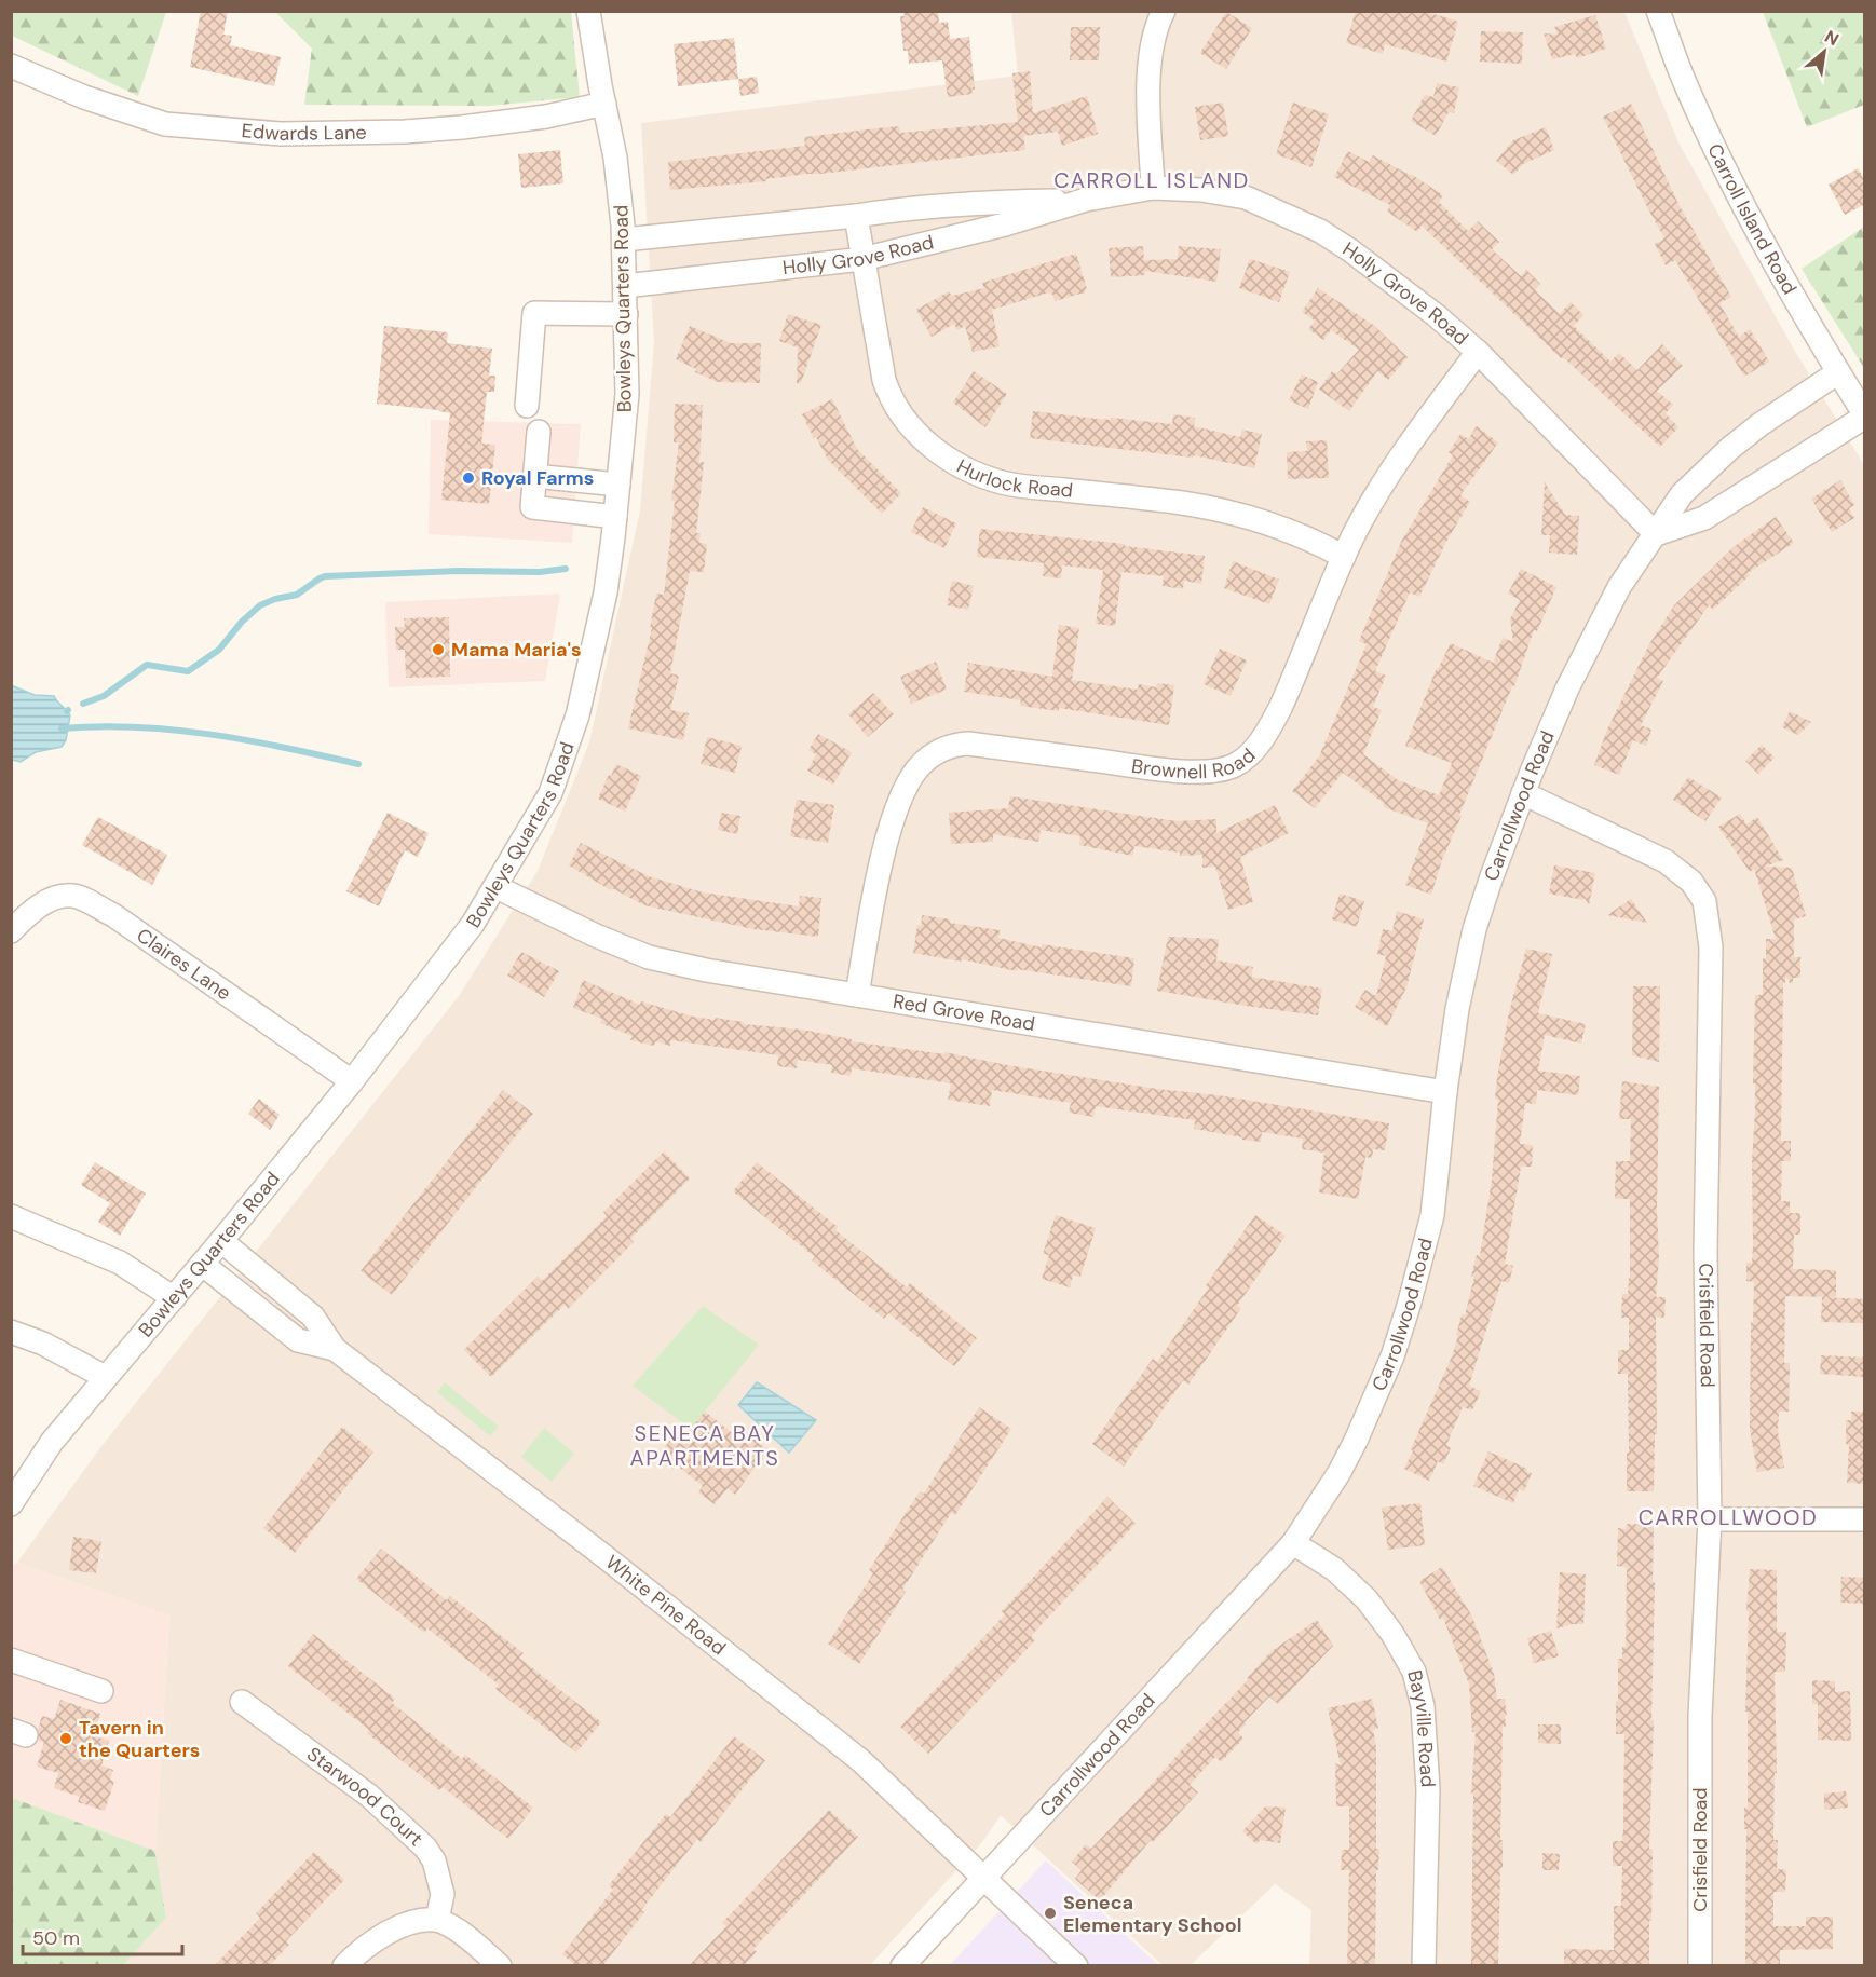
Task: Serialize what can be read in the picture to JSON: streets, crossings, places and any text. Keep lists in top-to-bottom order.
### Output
{
  "streets": {
    "street": [
      "Edwards Lane",
      "Carroll Island Road",
      "Holly Grove Road",
      "Bowleys Quarters Road",
      "Hurlock Road",
      "Brownell Road",
      "Carrollwood Road",
      "Claires Lane",
      "Red Grove Road",
      "Crisfield Road",
      "White Pine Road",
      "Bayville Road",
      "Starwood Court"
    ]
  },
  "crossings": [
    ["Edwards Lane", "Bowleys Quarters Road"],
    ["Carroll Island Road", "Carrollwood Road"],
    ["Holly Grove Road", "Bowleys Quarters Road"],
    ["Holly Grove Road", "Hurlock Road"],
    ["Holly Grove Road", "Brownell Road"],
    ["Holly Grove Road", "Carrollwood Road"],
    ["Bowleys Quarters Road", "Claires Lane"],
    ["Bowleys Quarters Road", "Red Grove Road"],
    ["Bowleys Quarters Road", "White Pine Road"],
    ["Hurlock Road", "Brownell Road"],
    ["Brownell Road", "Red Grove Road"],
    ["Carrollwood Road", "Red Grove Road"],
    ["Carrollwood Road", "Crisfield Road"],
    ["Carrollwood Road", "White Pine Road"],
    ["Carrollwood Road", "Bayville Road"]
  ],
  "districts": ["CARROLL ISLAND", "SENECA BAY APARTMENTS", "CARROLLWOOD"],
  "places": [
    "Royal Farms",
    "Mama Maria's",
    "Tavern in the Quarters",
    "Seneca Elementary School"
  ],
  "scale_bar": "50 m",
  "north": "top right"
}
